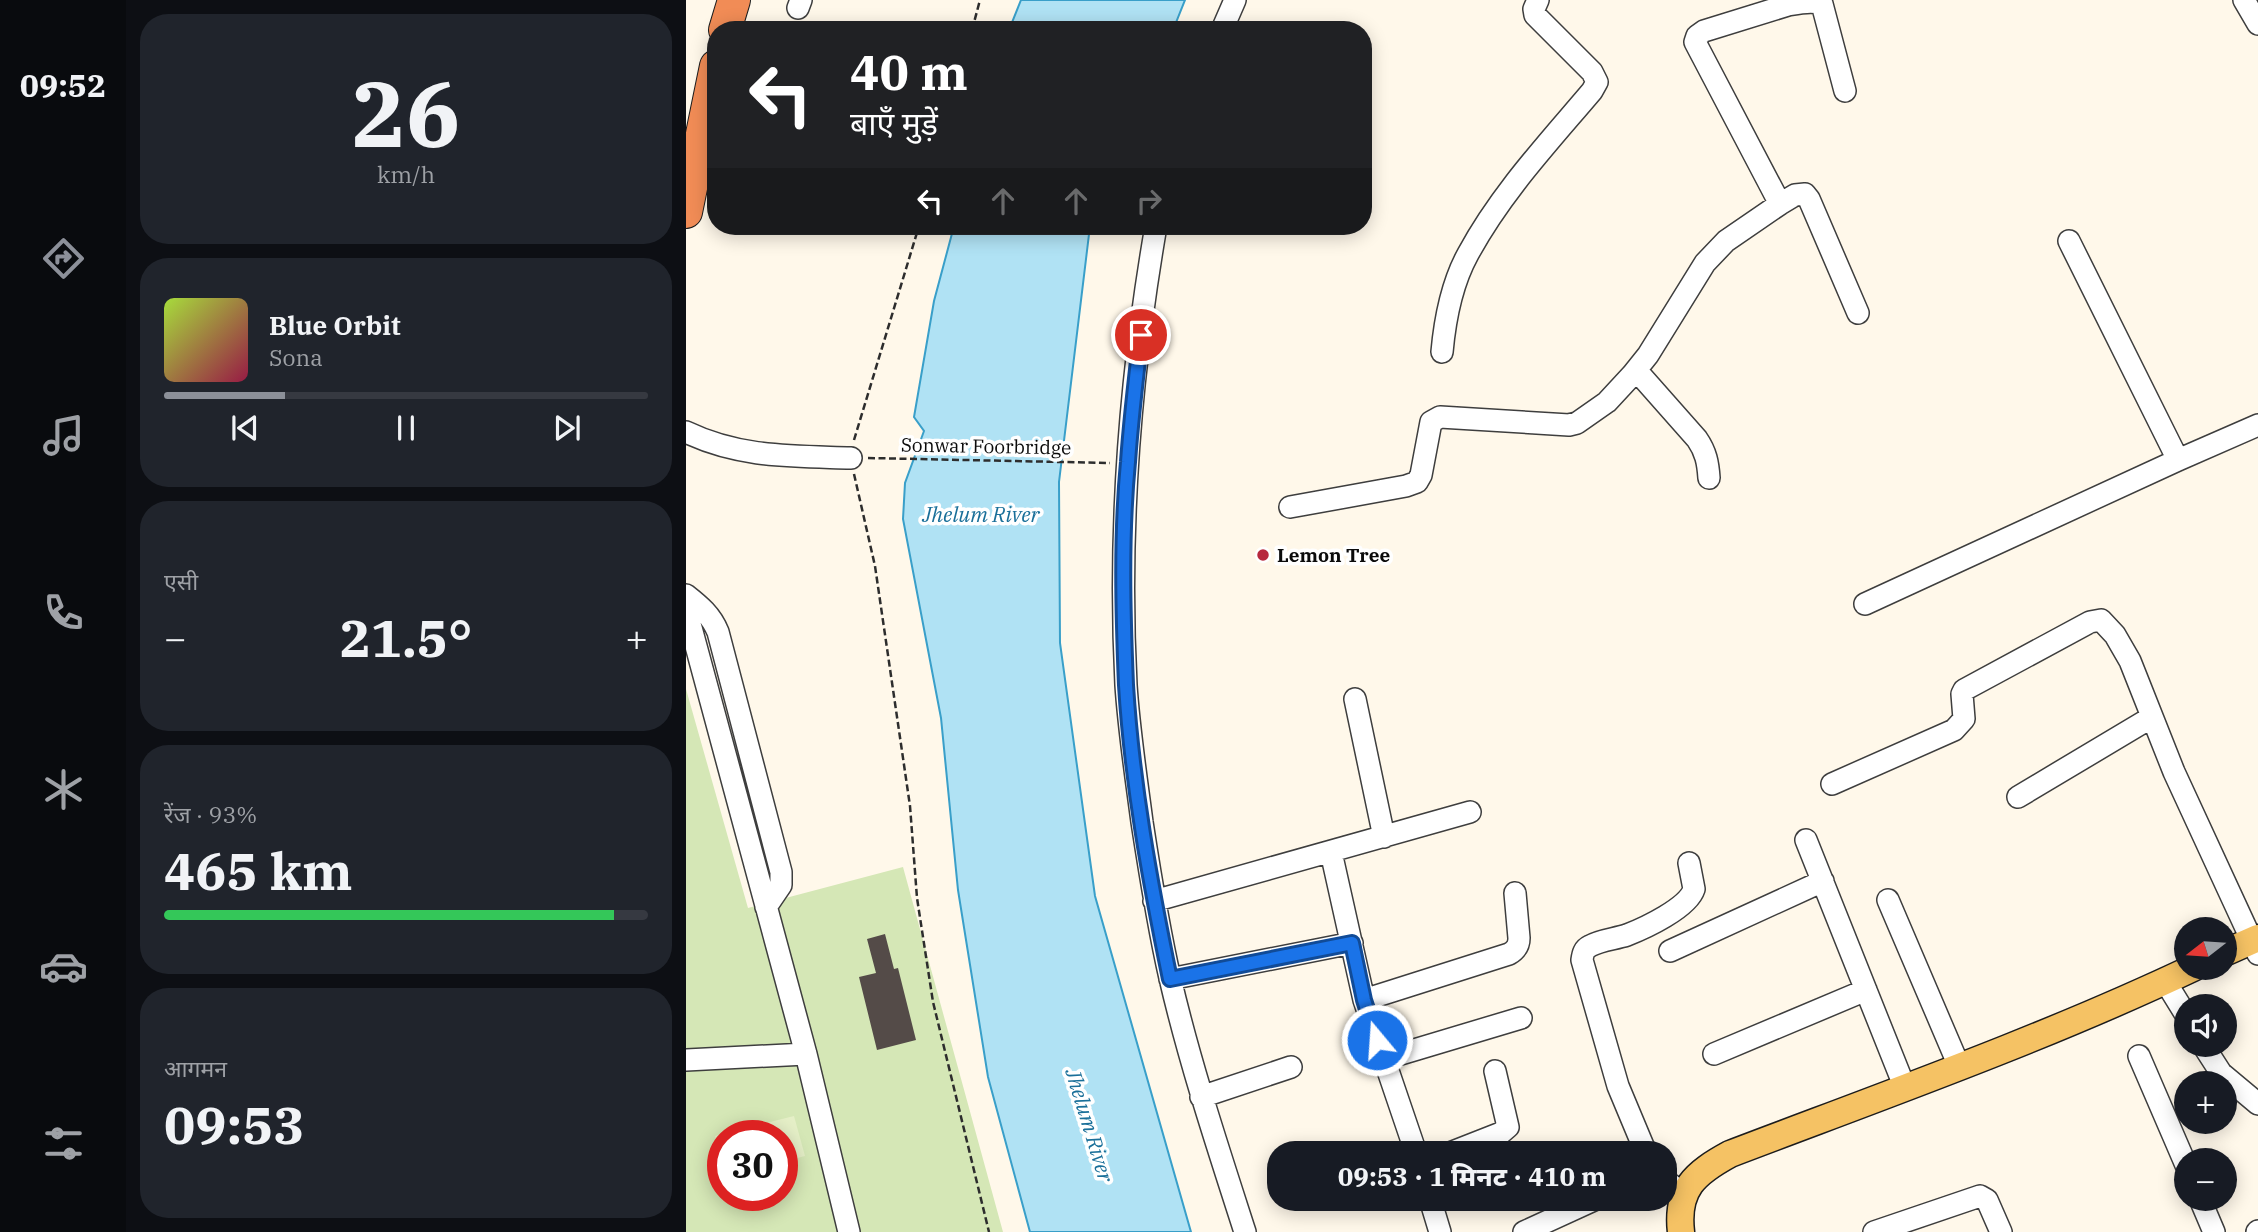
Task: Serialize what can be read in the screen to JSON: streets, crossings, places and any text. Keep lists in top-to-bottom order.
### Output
{
  "streets": {
    "path": ["Sonwar Foorbridge"]
  },
  "water": ["Jhelum River"],
  "places": ["Lemon Tree"],
  "north": "left",
  "page": {
    "tabs": "09:52",
    "tile": [
      ["26", "km/h"],
      "एसी",
      ["रेंज · 93%", "465 km"],
      ["आगमन", "09:53"]
    ],
    "turn": ["40 m", "बाएँ मुड़ें"],
    "song": ["Blue Orbit", "Sona"],
    "heat": ["−", "21.5°", "+"],
    "map_buttons": ["+", "−"],
    "limit": "30",
    "trip": "09:53 · 1 मिनट · 410 m"
  }
}
